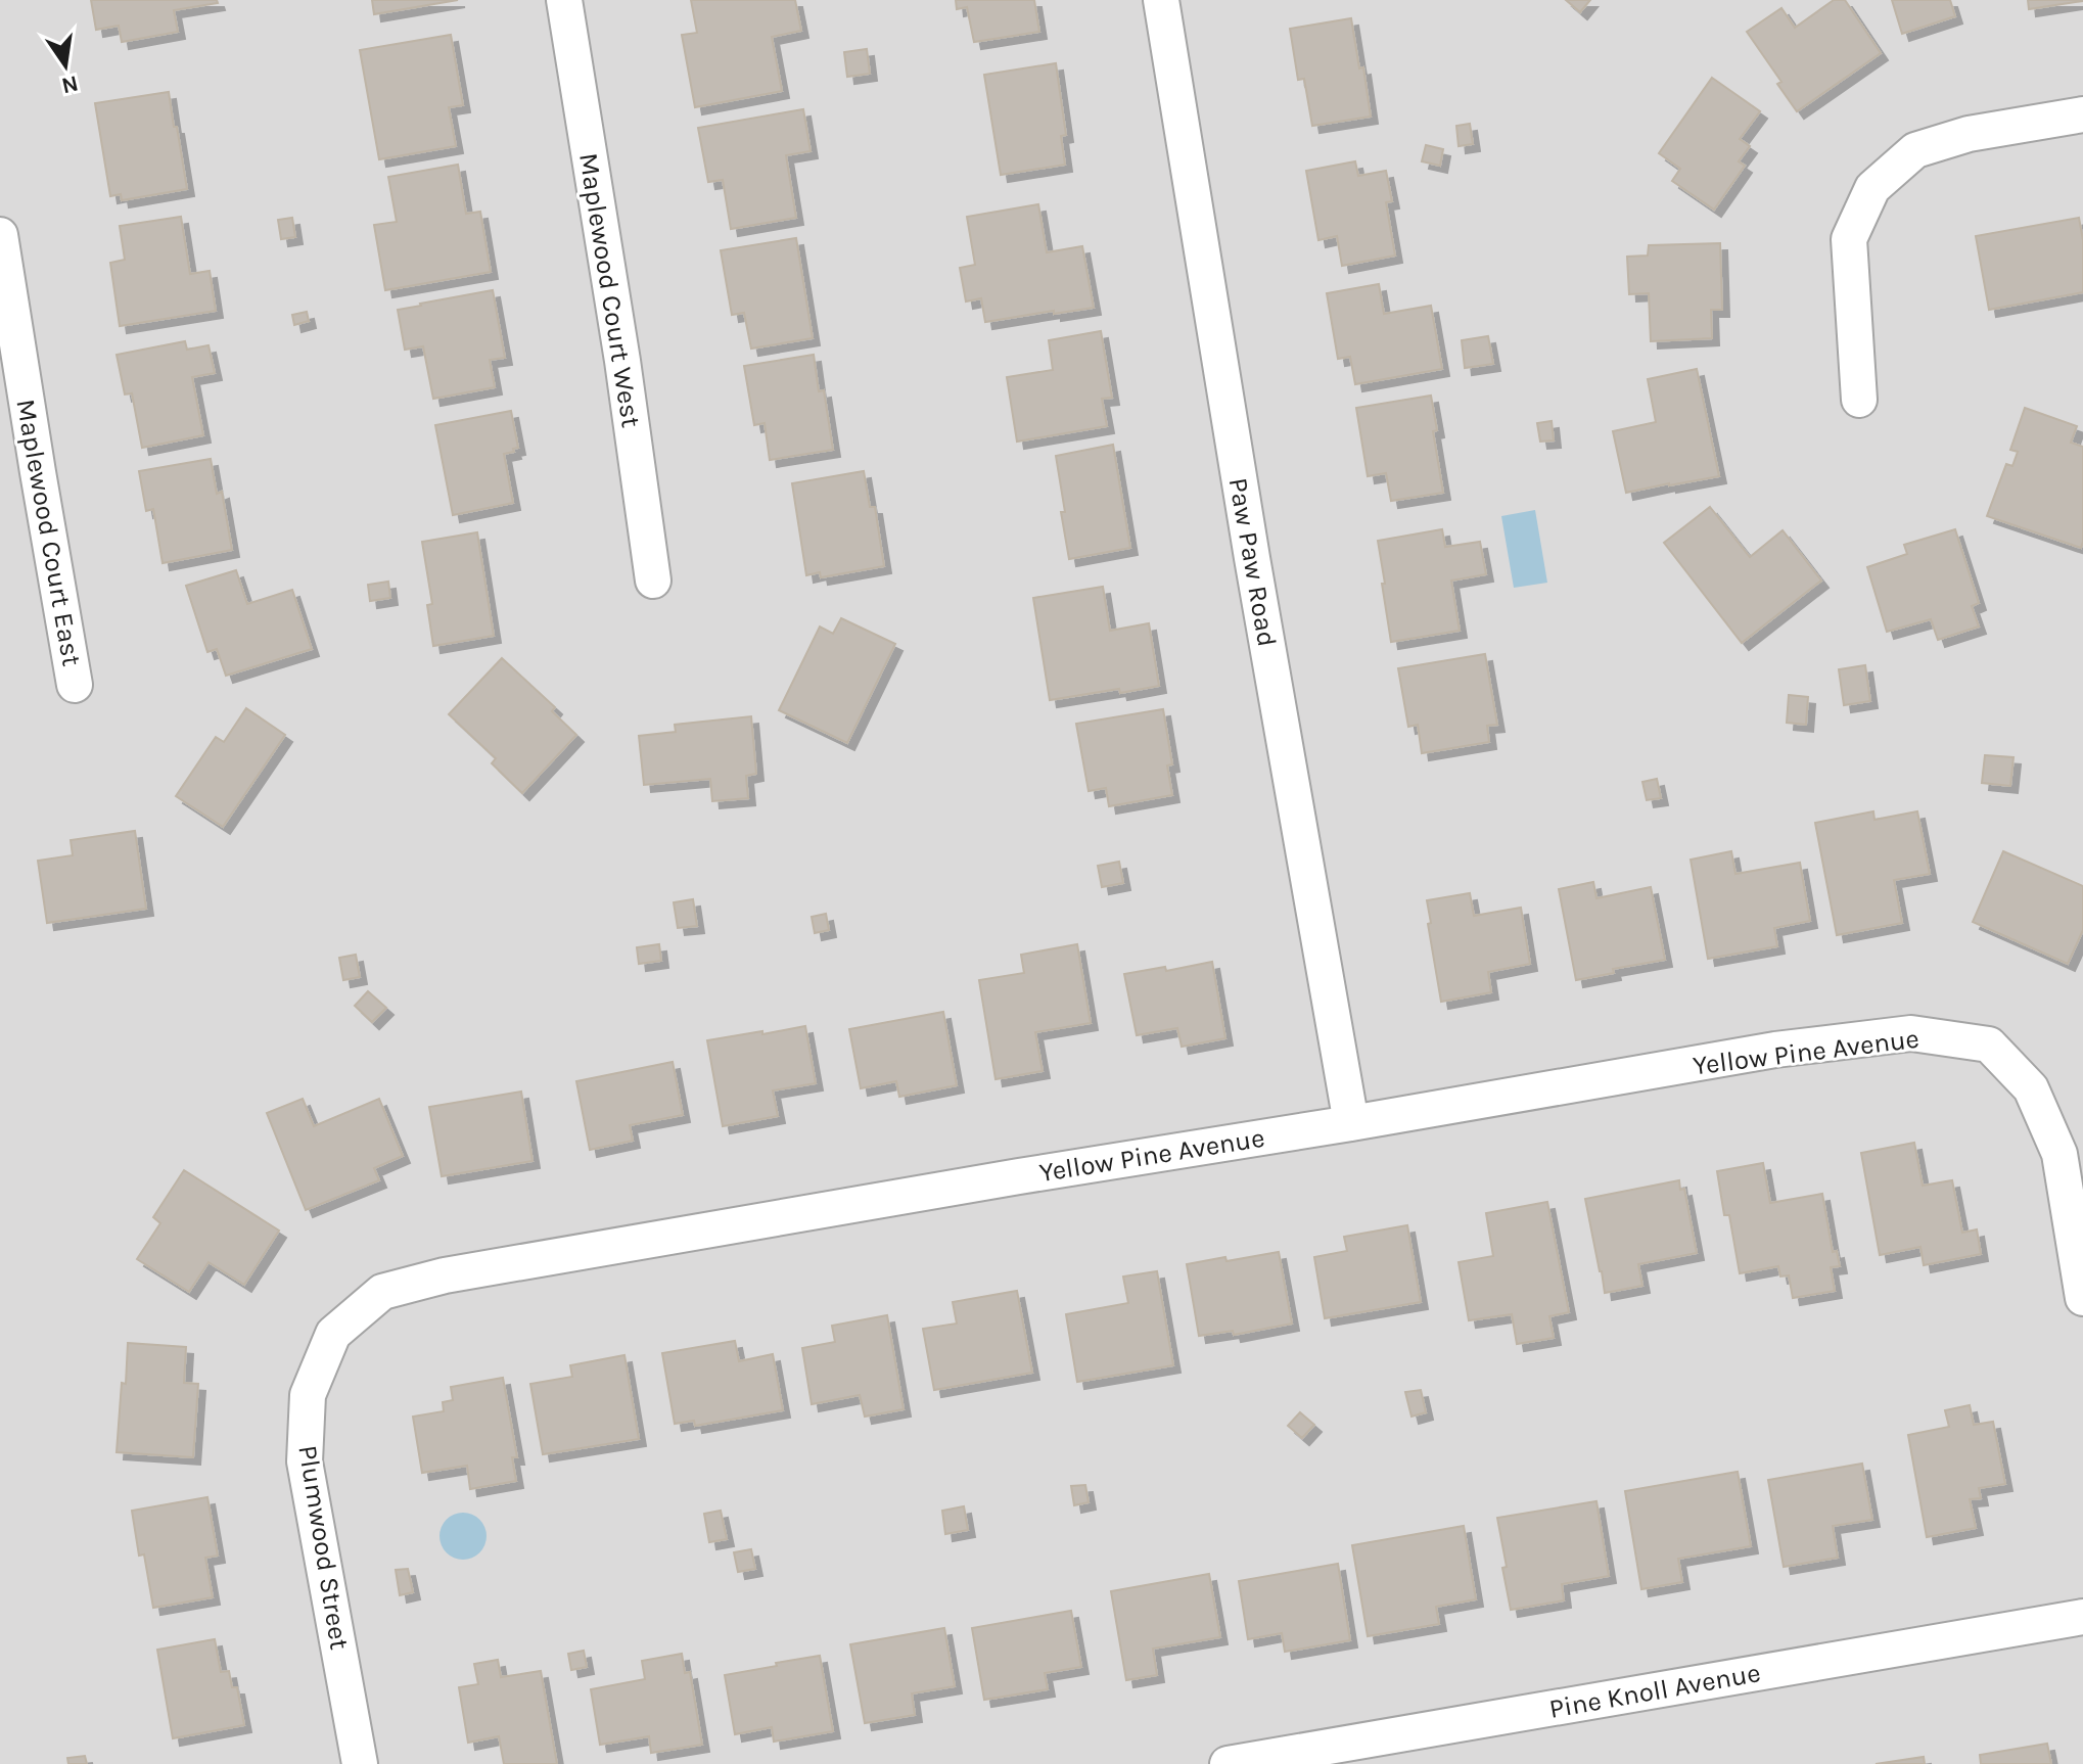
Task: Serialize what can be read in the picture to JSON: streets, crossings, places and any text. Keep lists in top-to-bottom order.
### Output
{
  "streets": {
    "street": [
      "Maplewood Court West",
      "Maplewood Court East",
      "Paw Paw Road",
      "Yellow Pine Avenue",
      "Plumwood Street",
      "Pine Knoll Avenue"
    ]
  },
  "crossings": [
    ["Paw Paw Road", "Yellow Pine Avenue"],
    ["Yellow Pine Avenue", "Plumwood Street"]
  ],
  "north": "bottom"
}
